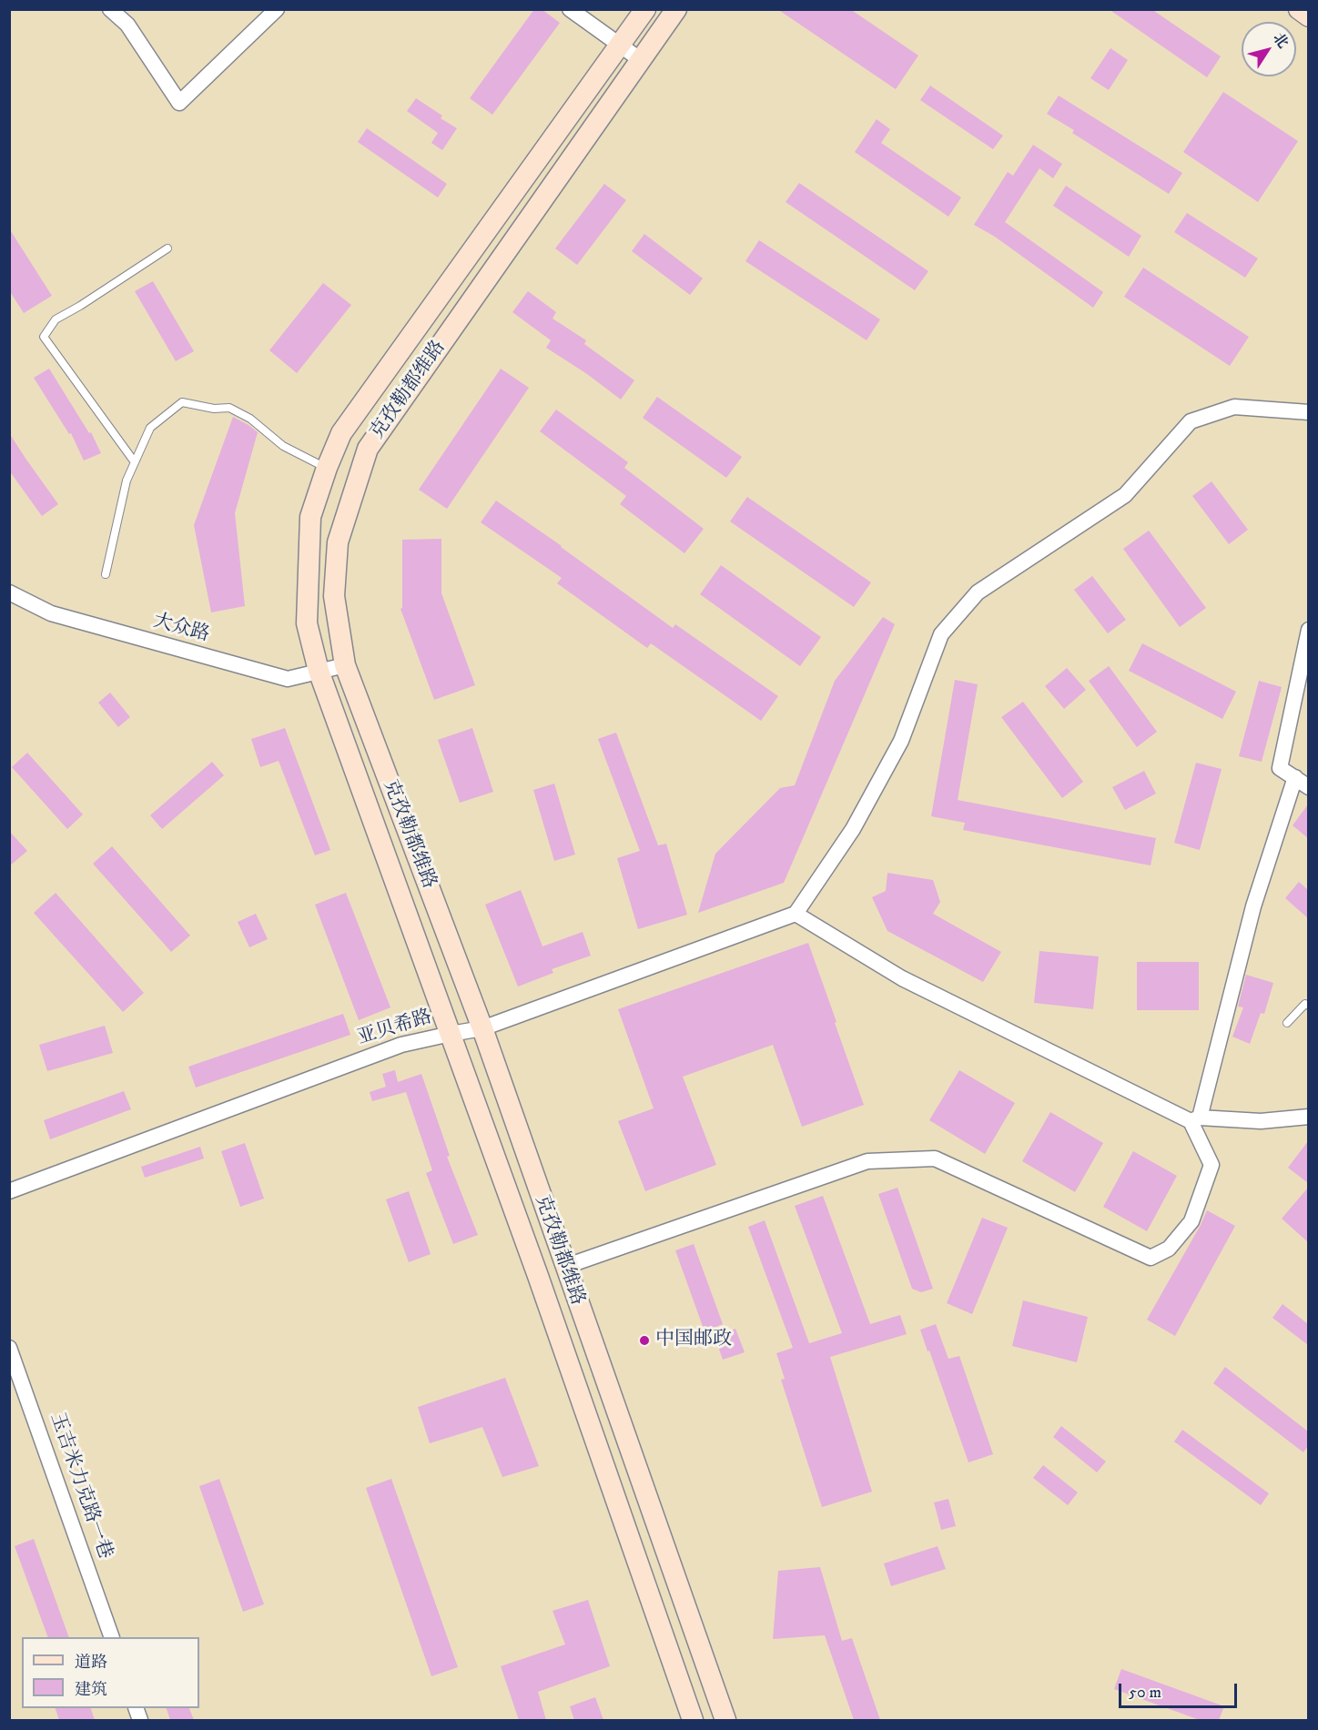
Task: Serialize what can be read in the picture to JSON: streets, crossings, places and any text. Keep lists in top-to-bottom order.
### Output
{
  "streets": {
    "main road": ["克孜勒都维路"],
    "street": ["大众路", "亚贝希路", "玉吉米力克路一巷"]
  },
  "crossings": [
    ["克孜勒都维路", "大众路"],
    ["克孜勒都维路", "亚贝希路"]
  ],
  "places": ["中国邮政"],
  "legend": ["道路", "建筑"],
  "scale_bar": "50 m",
  "north": "top right"
}
